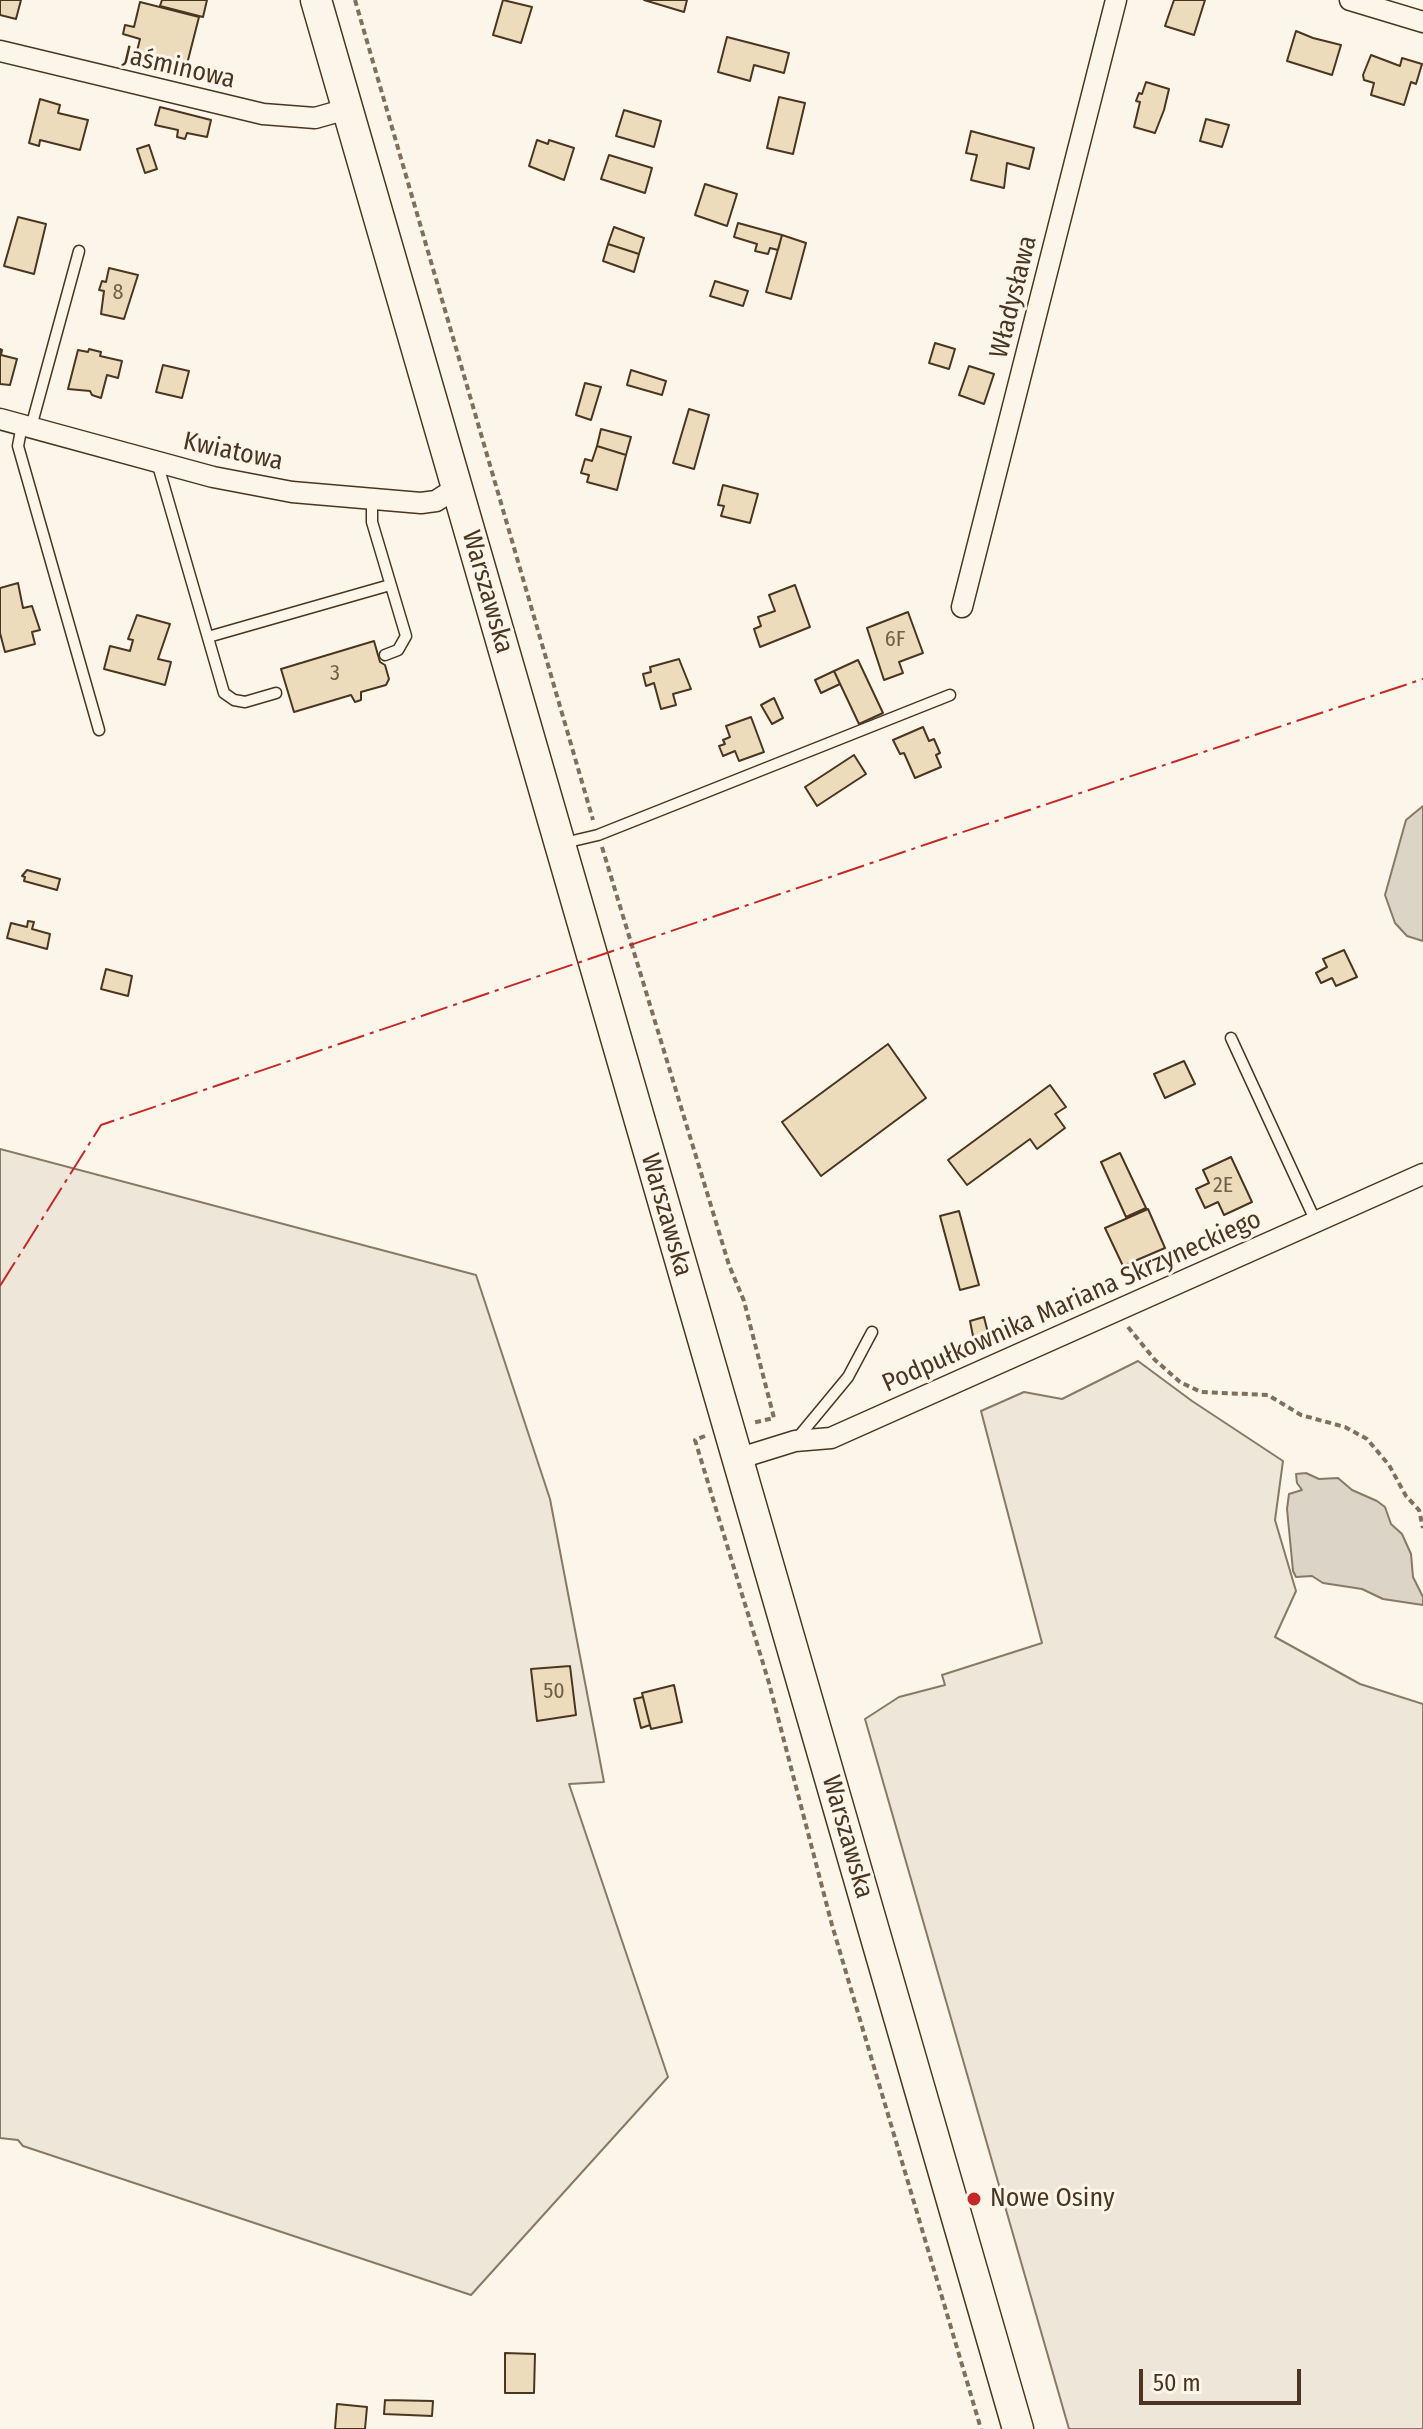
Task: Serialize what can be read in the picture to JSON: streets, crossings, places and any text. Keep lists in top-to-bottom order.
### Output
{
  "streets": {
    "main road": ["Warszawska"],
    "street": [
      "Jaśminowa",
      "Władysława",
      "Kwiatowa",
      "Podpułkownika Mariana Skrzyneckiego"
    ]
  },
  "crossings": [
    ["Jaśminowa", "Warszawska"],
    ["Kwiatowa", "Warszawska"],
    ["Warszawska", "Podpułkownika Mariana Skrzyneckiego"]
  ],
  "places": ["Nowe Osiny"],
  "house_numbers": [
    "8",
    "6F",
    "3",
    "2E",
    "50"
  ],
  "scale_bar": "50 m"
}
